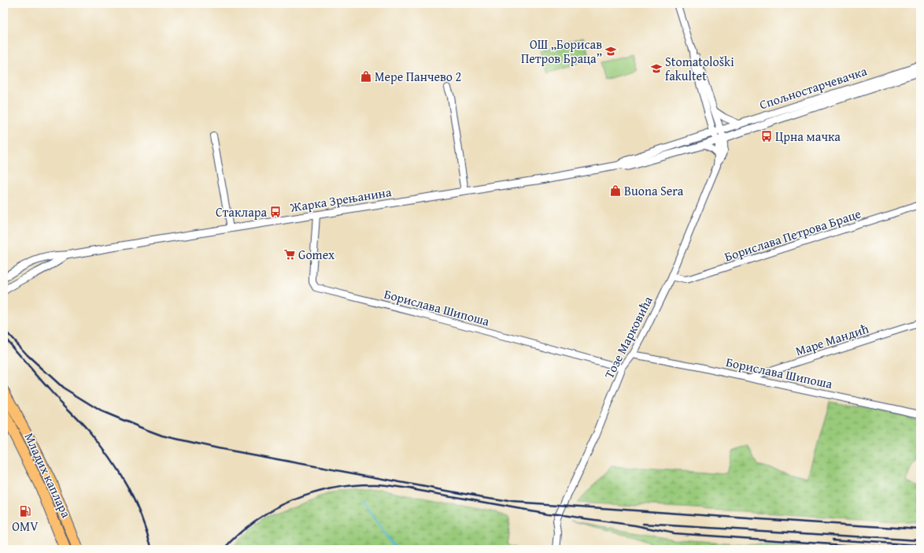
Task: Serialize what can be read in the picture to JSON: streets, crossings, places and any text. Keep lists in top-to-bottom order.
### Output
{
  "streets": {
    "highway": ["Младих каплара"],
    "street": [
      "Спољностарчевачка",
      "Жарка Зрењанина",
      "Борислава Петрова Браце",
      "Борислава Шипоша",
      "Тозе Марковића",
      "Маре Мандић"
    ]
  },
  "crossings": [
    ["Спољностарчевачка", "Жарка Зрењанина"],
    ["Спољностарчевачка", "Тозе Марковића"],
    ["Жарка Зрењанина", "Борислава Шипоша"],
    ["Жарка Зрењанина", "Тозе Марковића"],
    ["Борислава Петрова Браце", "Тозе Марковића"],
    ["Борислава Шипоша", "Тозе Марковића"],
    ["Борислава Шипоша", "Маре Мандић"]
  ],
  "places": {
    "school or university": ["ОШ „Борисав Петров Браца”", "Stomatološki fakultet"],
    "shop": ["Мере Панчево 2", "Buona Sera"],
    "bus stop": ["Црна мачка", "Стаклара"],
    "supermarket": ["Gomex"],
    "fuel station": ["OMV"]
  }
}
